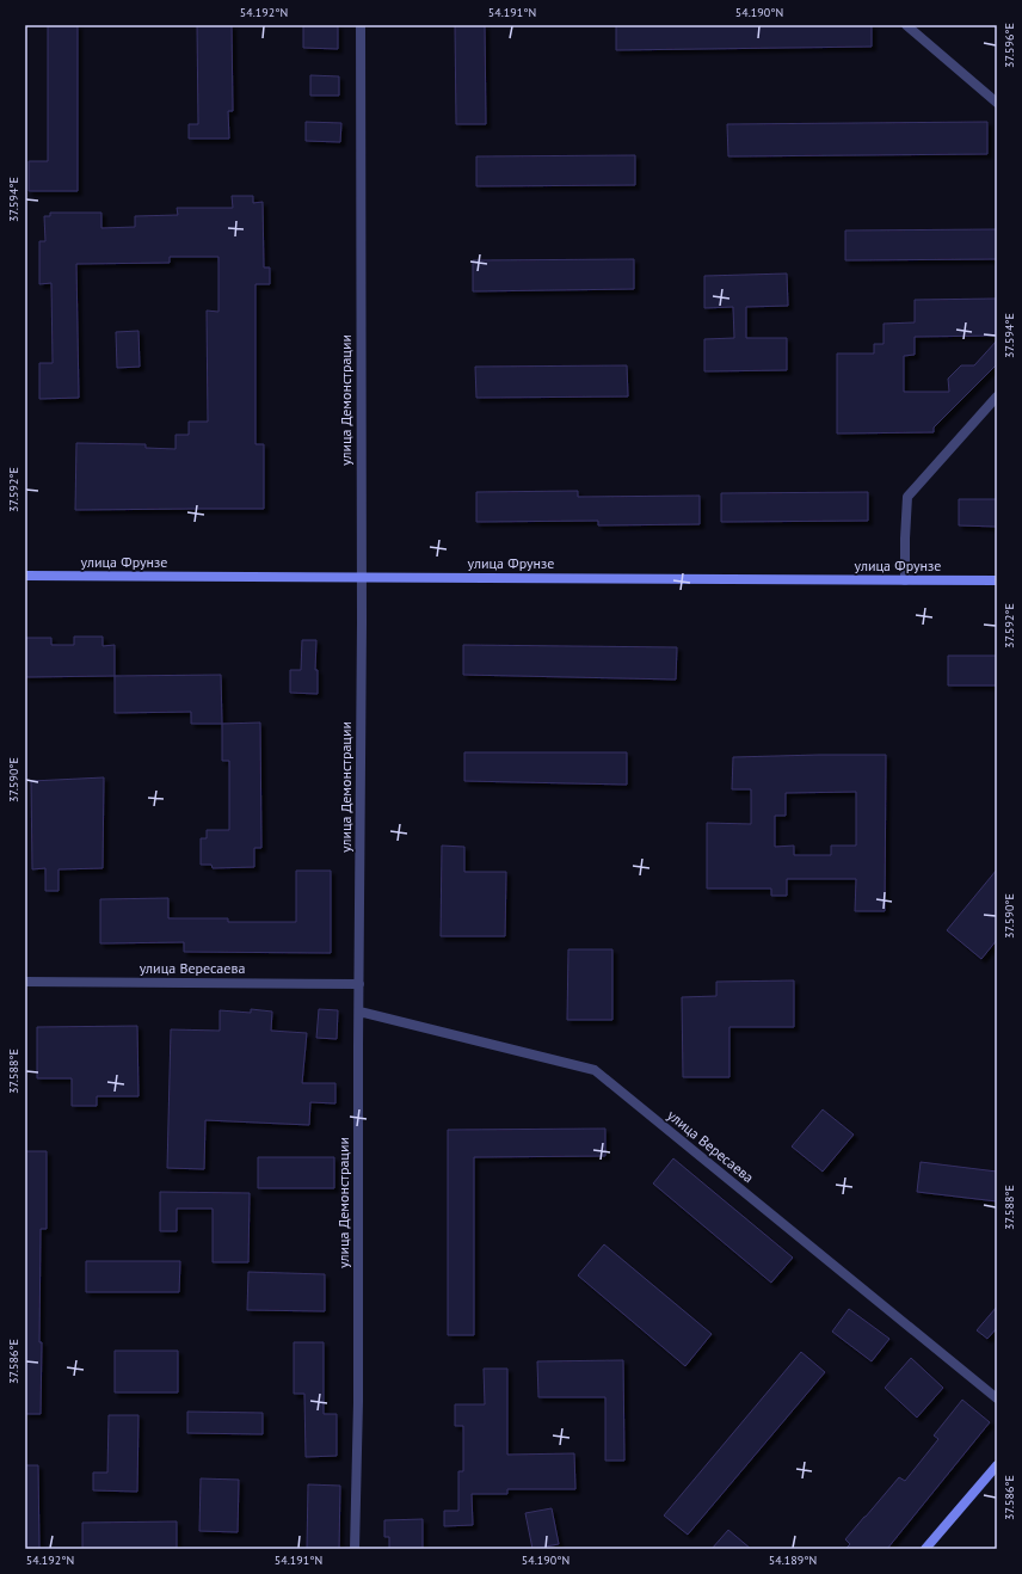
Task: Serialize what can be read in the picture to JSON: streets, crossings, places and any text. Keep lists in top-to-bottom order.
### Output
{
  "streets": {
    "street": ["улица Демонстрации", "улица Фрунзе", "улица Вересаева"]
  },
  "crossings": [
    ["улица Демонстрации", "улица Фрунзе"],
    ["улица Демонстрации", "улица Вересаева"]
  ],
  "coordinates": [
    "54.192°N",
    "54.191°N",
    "54.190°N",
    "37.596°E",
    "37.594°E",
    "37.592°E",
    "37.590°E",
    "37.588°E",
    "37.586°E",
    "54.189°N"
  ]
}
